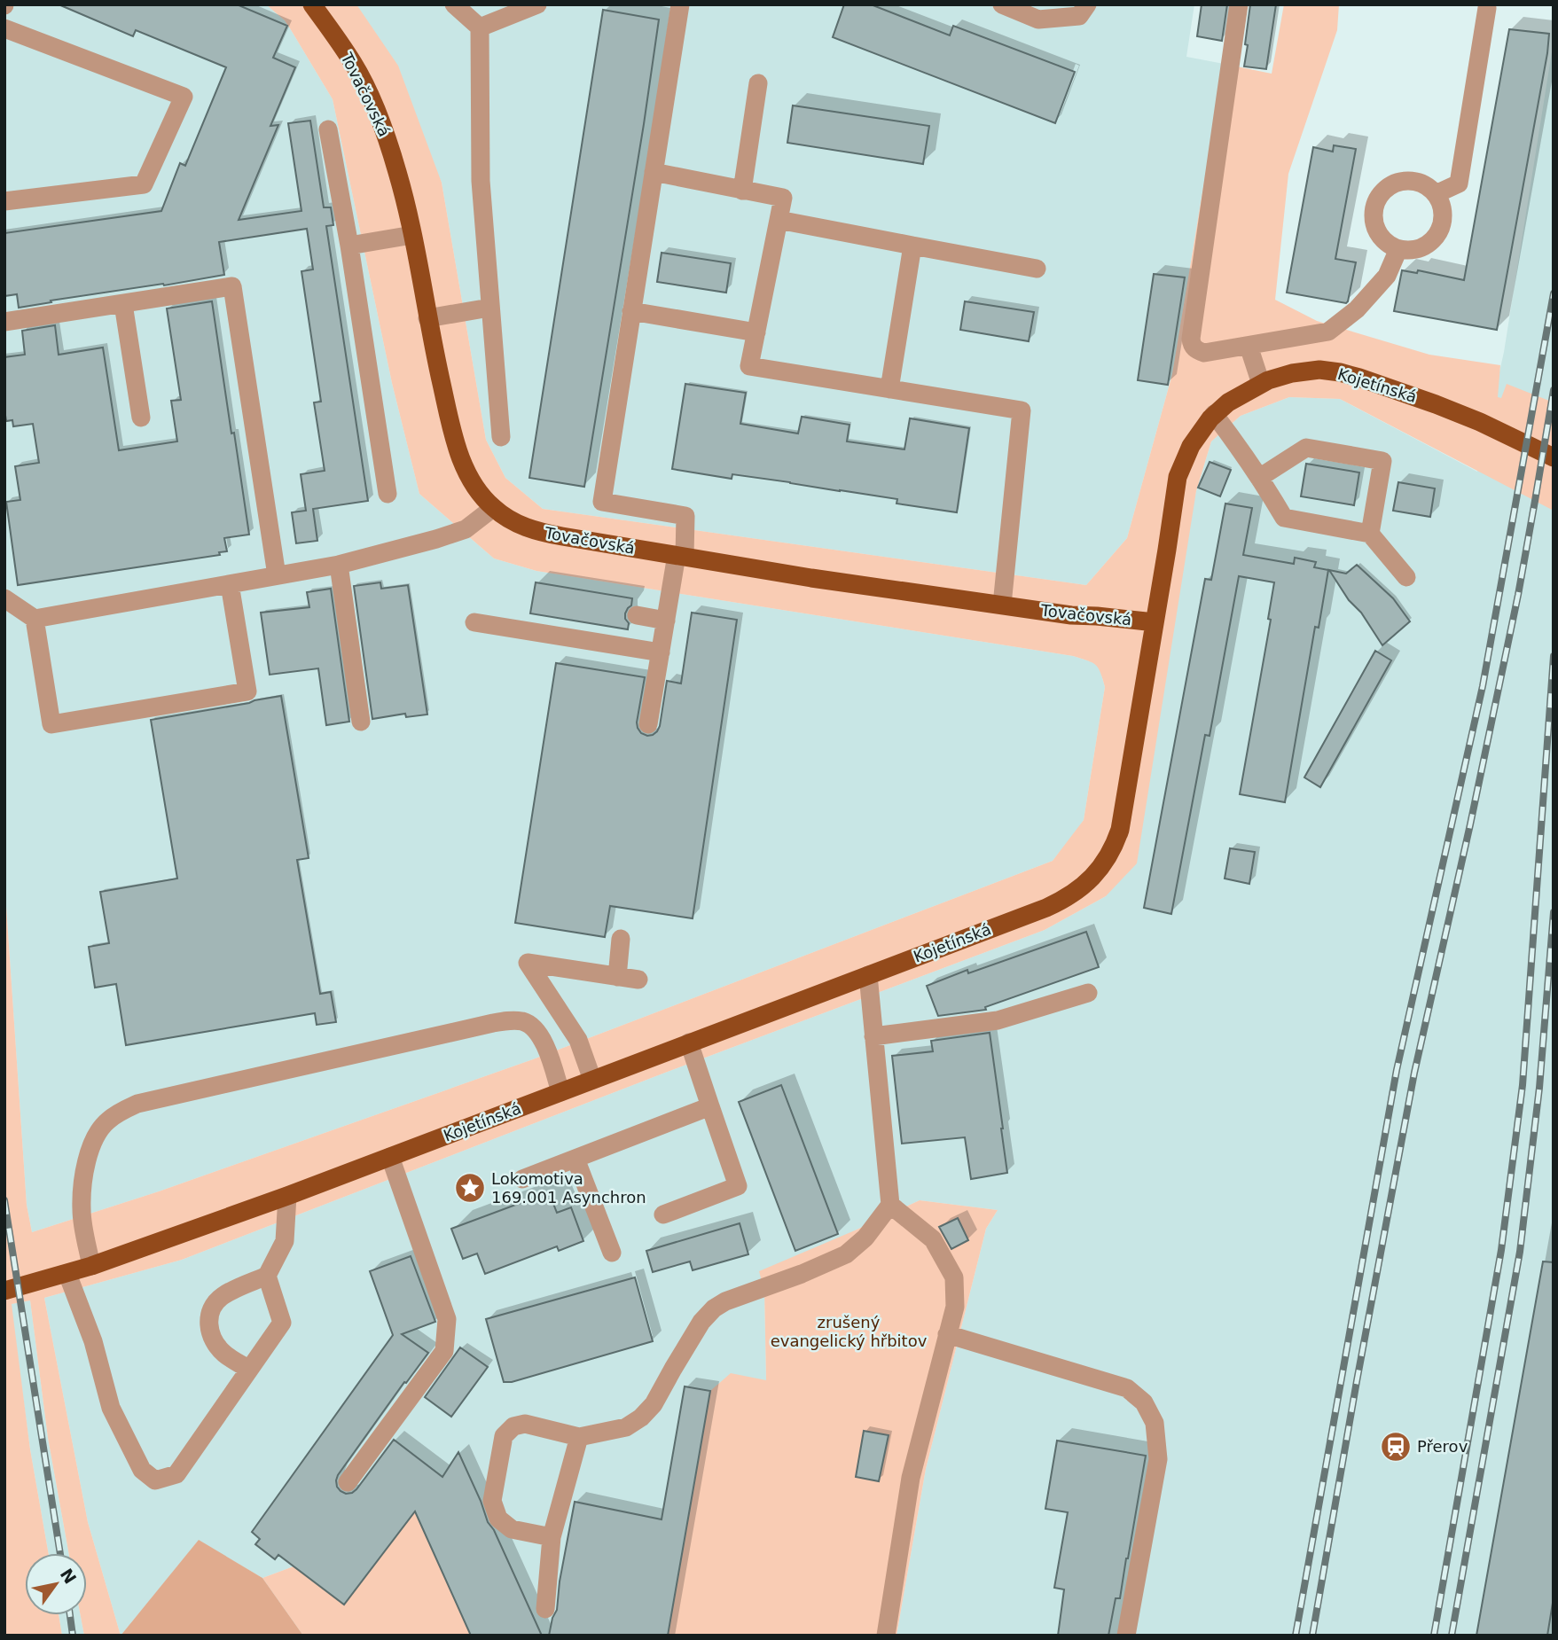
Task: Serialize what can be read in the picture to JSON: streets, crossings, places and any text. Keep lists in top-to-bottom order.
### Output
{
  "streets": {
    "main road": ["Tovačovská", "Kojetínská"]
  },
  "crossings": [
    ["Tovačovská", "Kojetínská"]
  ],
  "parks": ["zrušený evangelický hřbitov"],
  "places": {
    "place": ["Lokomotiva 169.001 Asynchron"],
    "station": ["Přerov"]
  },
  "north": "top right"
}
